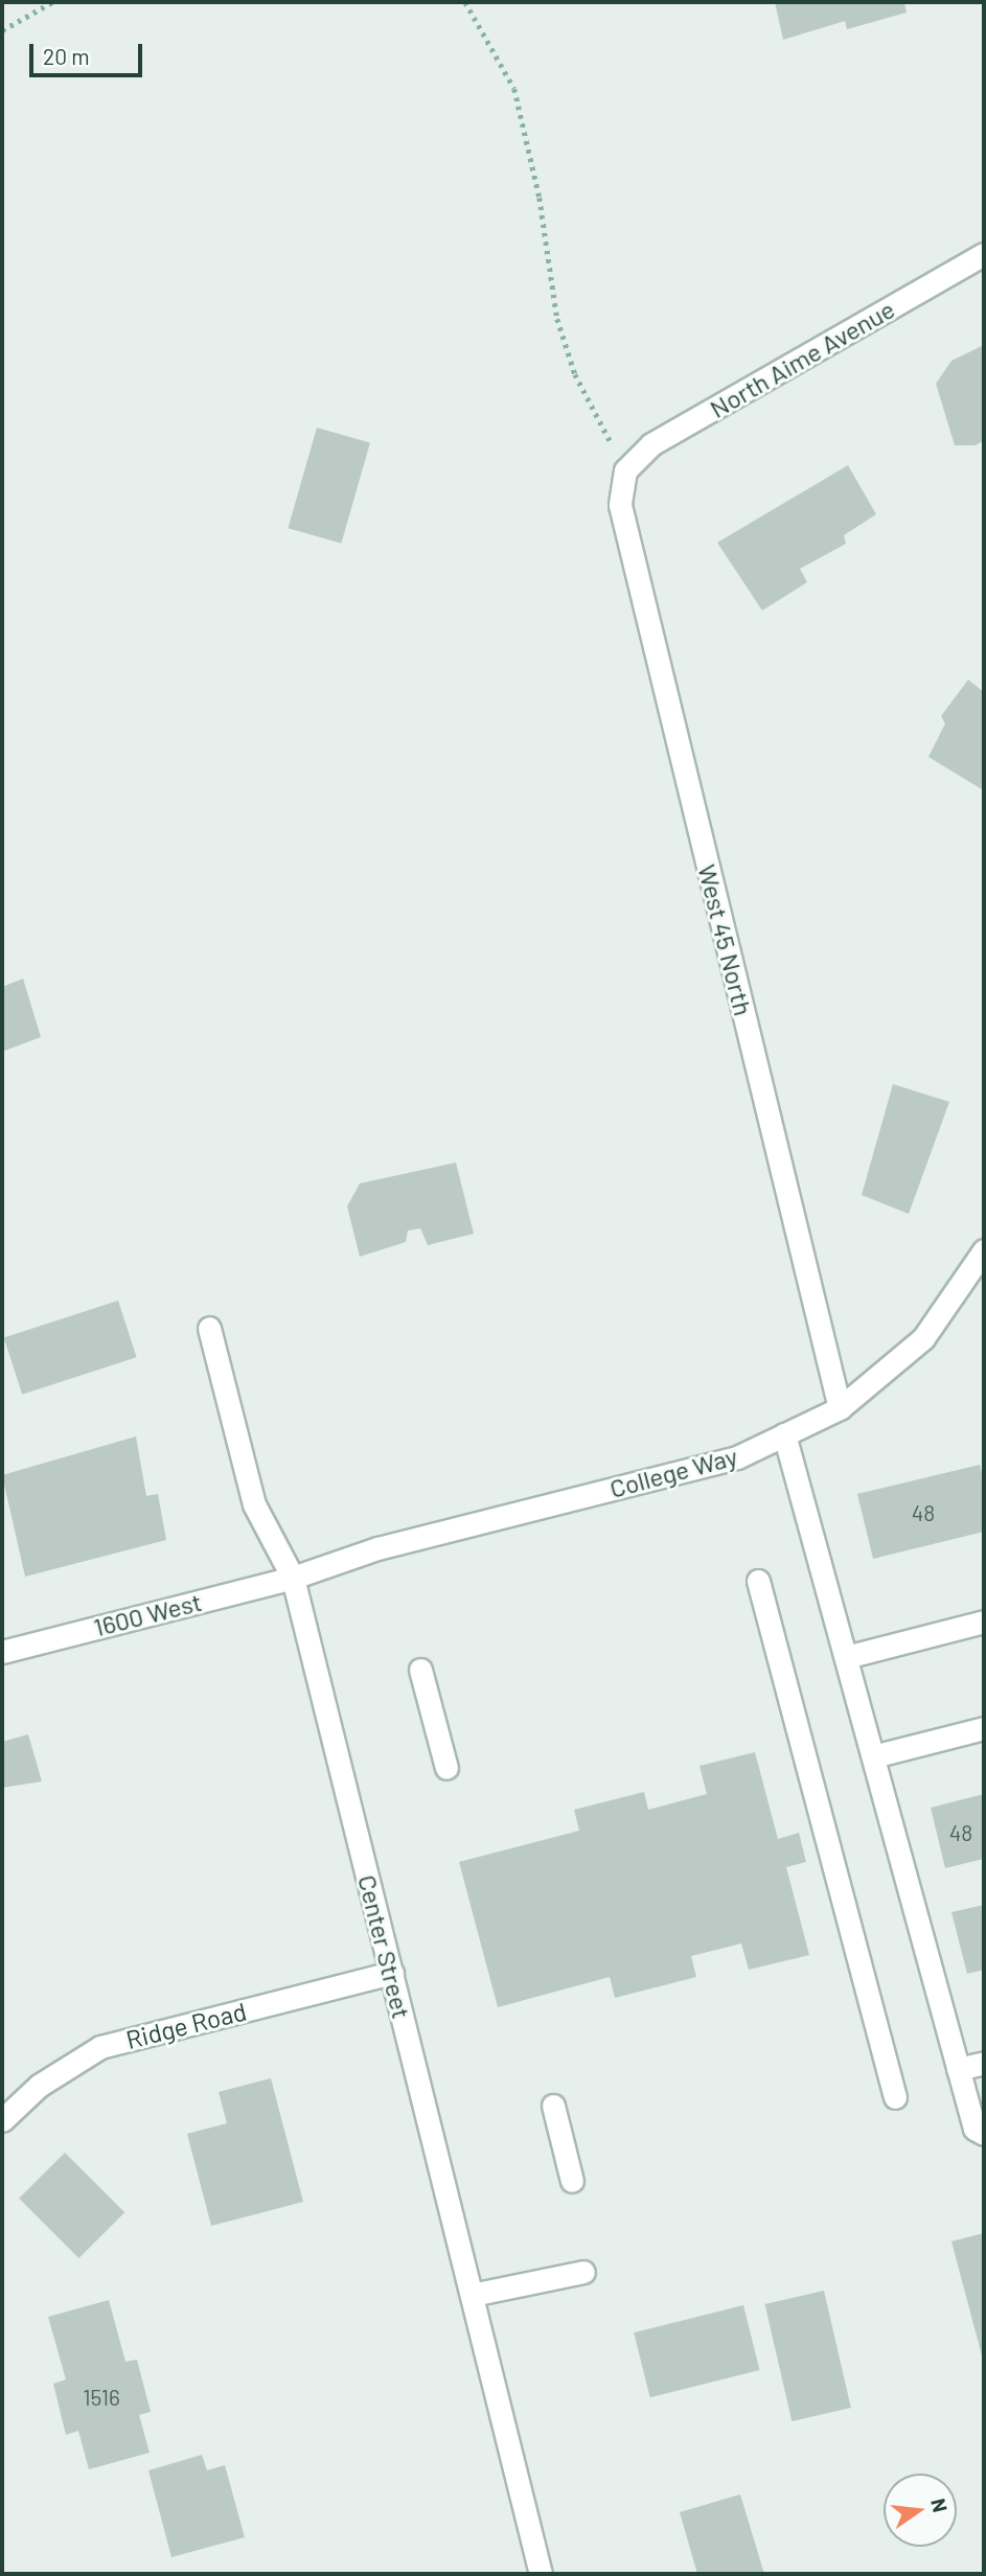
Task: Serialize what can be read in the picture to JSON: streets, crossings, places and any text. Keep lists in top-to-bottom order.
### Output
{
  "streets": {
    "main road": [
      "North Aime Avenue",
      "West 45 North",
      "College Way",
      "1600 West",
      "Center Street",
      "Ridge Road"
    ]
  },
  "crossings": [
    ["North Aime Avenue", "West 45 North"],
    ["West 45 North", "College Way"],
    ["College Way", "1600 West"],
    ["College Way", "Center Street"],
    ["1600 West", "Center Street"],
    ["Center Street", "Ridge Road"]
  ],
  "house_numbers": ["48", "48", "1516"],
  "scale_bar": "20 m",
  "north": "right"
}
